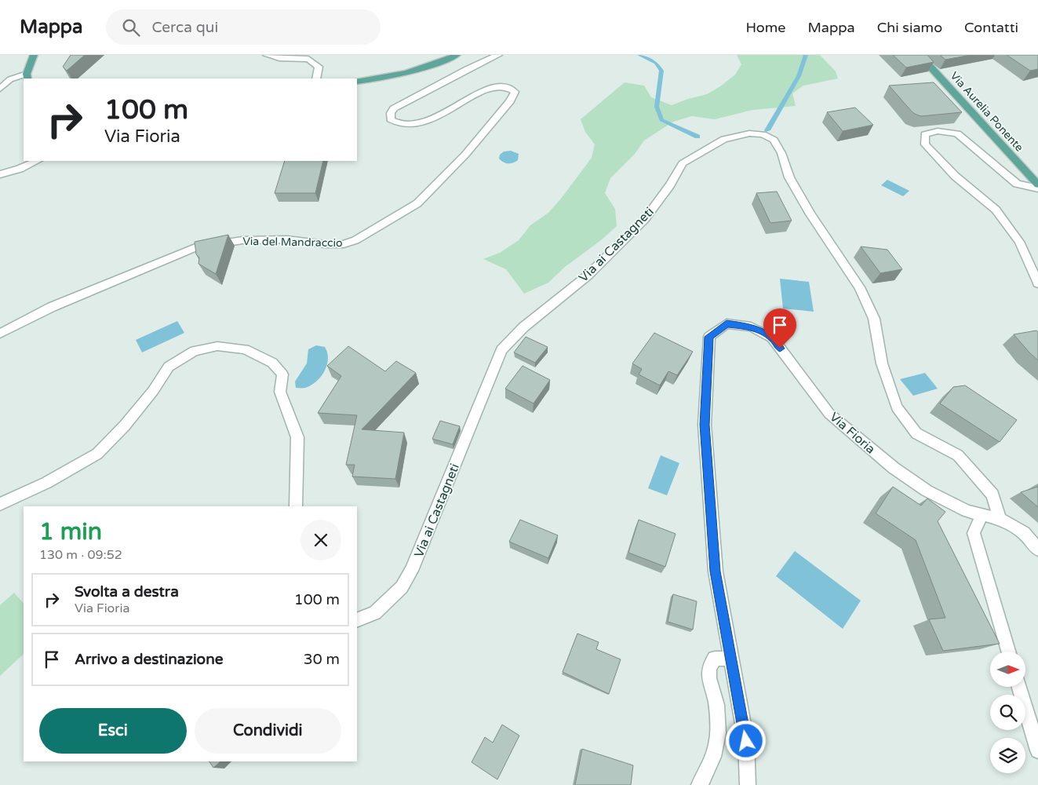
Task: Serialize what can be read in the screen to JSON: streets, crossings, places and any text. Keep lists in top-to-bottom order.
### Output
{
  "streets": {
    "main road": ["Via Aurelia Ponente"],
    "street": ["Via del Mandraccio", "Via ai Castagneti", "Via Fioria"]
  },
  "crossings": [
    ["Via ai Castagneti", "Via Fioria"]
  ],
  "north": "right",
  "page": {
    "header": "Mappa",
    "search": "Cerca qui",
    "nav": [
      "Home",
      "Mappa",
      "Chi siamo",
      "Contatti"
    ],
    "turn": ["100 m", "Via Fioria"],
    "heading": ["1 min", "130 m · 09:52"],
    "list": [
      {
        "name": "Svolta a destra",
        "note": "Via Fioria",
        "value": "100 m"
      },
      {
        "name": "Arrivo a destinazione",
        "value": "30 m"
      }
    ],
    "buttons": ["Esci", "Condividi"]
  }
}
